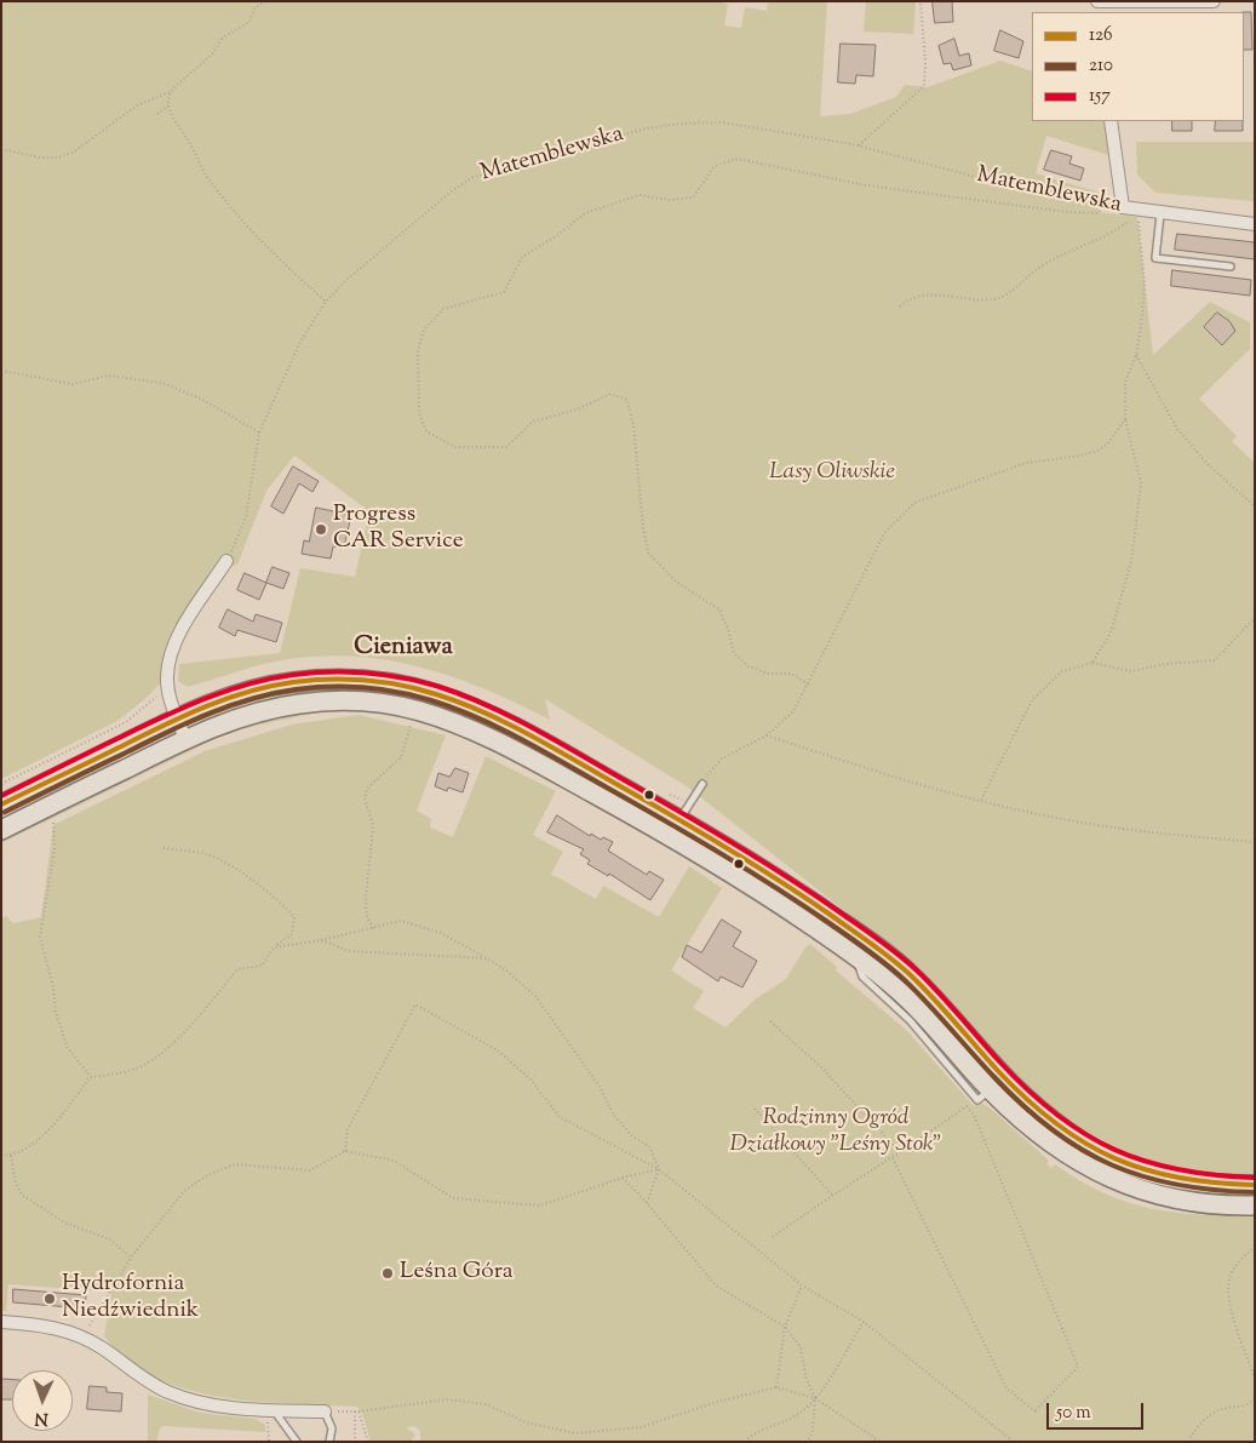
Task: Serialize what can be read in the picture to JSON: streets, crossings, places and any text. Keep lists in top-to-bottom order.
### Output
{
  "streets": {
    "street": ["Matemblewska"]
  },
  "districts": ["Cieniawa"],
  "parks": ["Lasy Oliwskie", "Rodzinny Ogród Działkowy \"Leśny Stok\""],
  "places": ["Progress CAR Service", "Leśna Góra", "Hydrofornia Niedźwiednik"],
  "lines": ["transit line 157", "transit line 126", "transit line 210"],
  "legend": ["126", "210", "157"],
  "scale_bar": "50 m",
  "north": "bottom"
}
